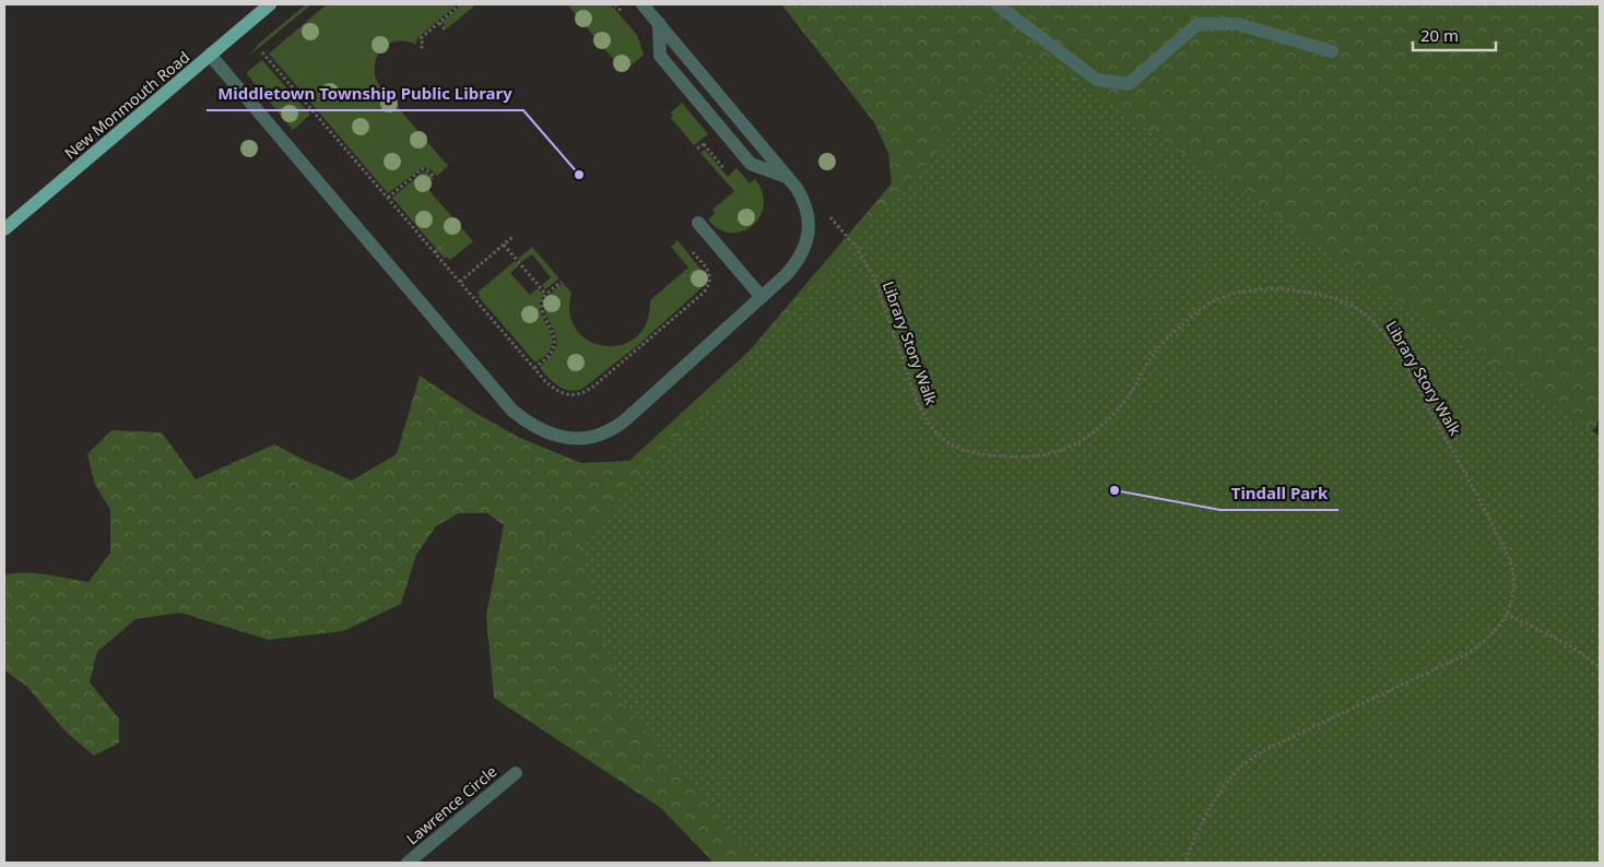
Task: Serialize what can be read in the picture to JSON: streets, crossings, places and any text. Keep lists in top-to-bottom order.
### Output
{
  "streets": {
    "main road": ["New Monmouth Road"],
    "street": ["Lawrence Circle"],
    "path": ["Library Story Walk"]
  },
  "places": ["Middletown Township Public Library", "Tindall Park"],
  "scale_bar": "20 m"
}
